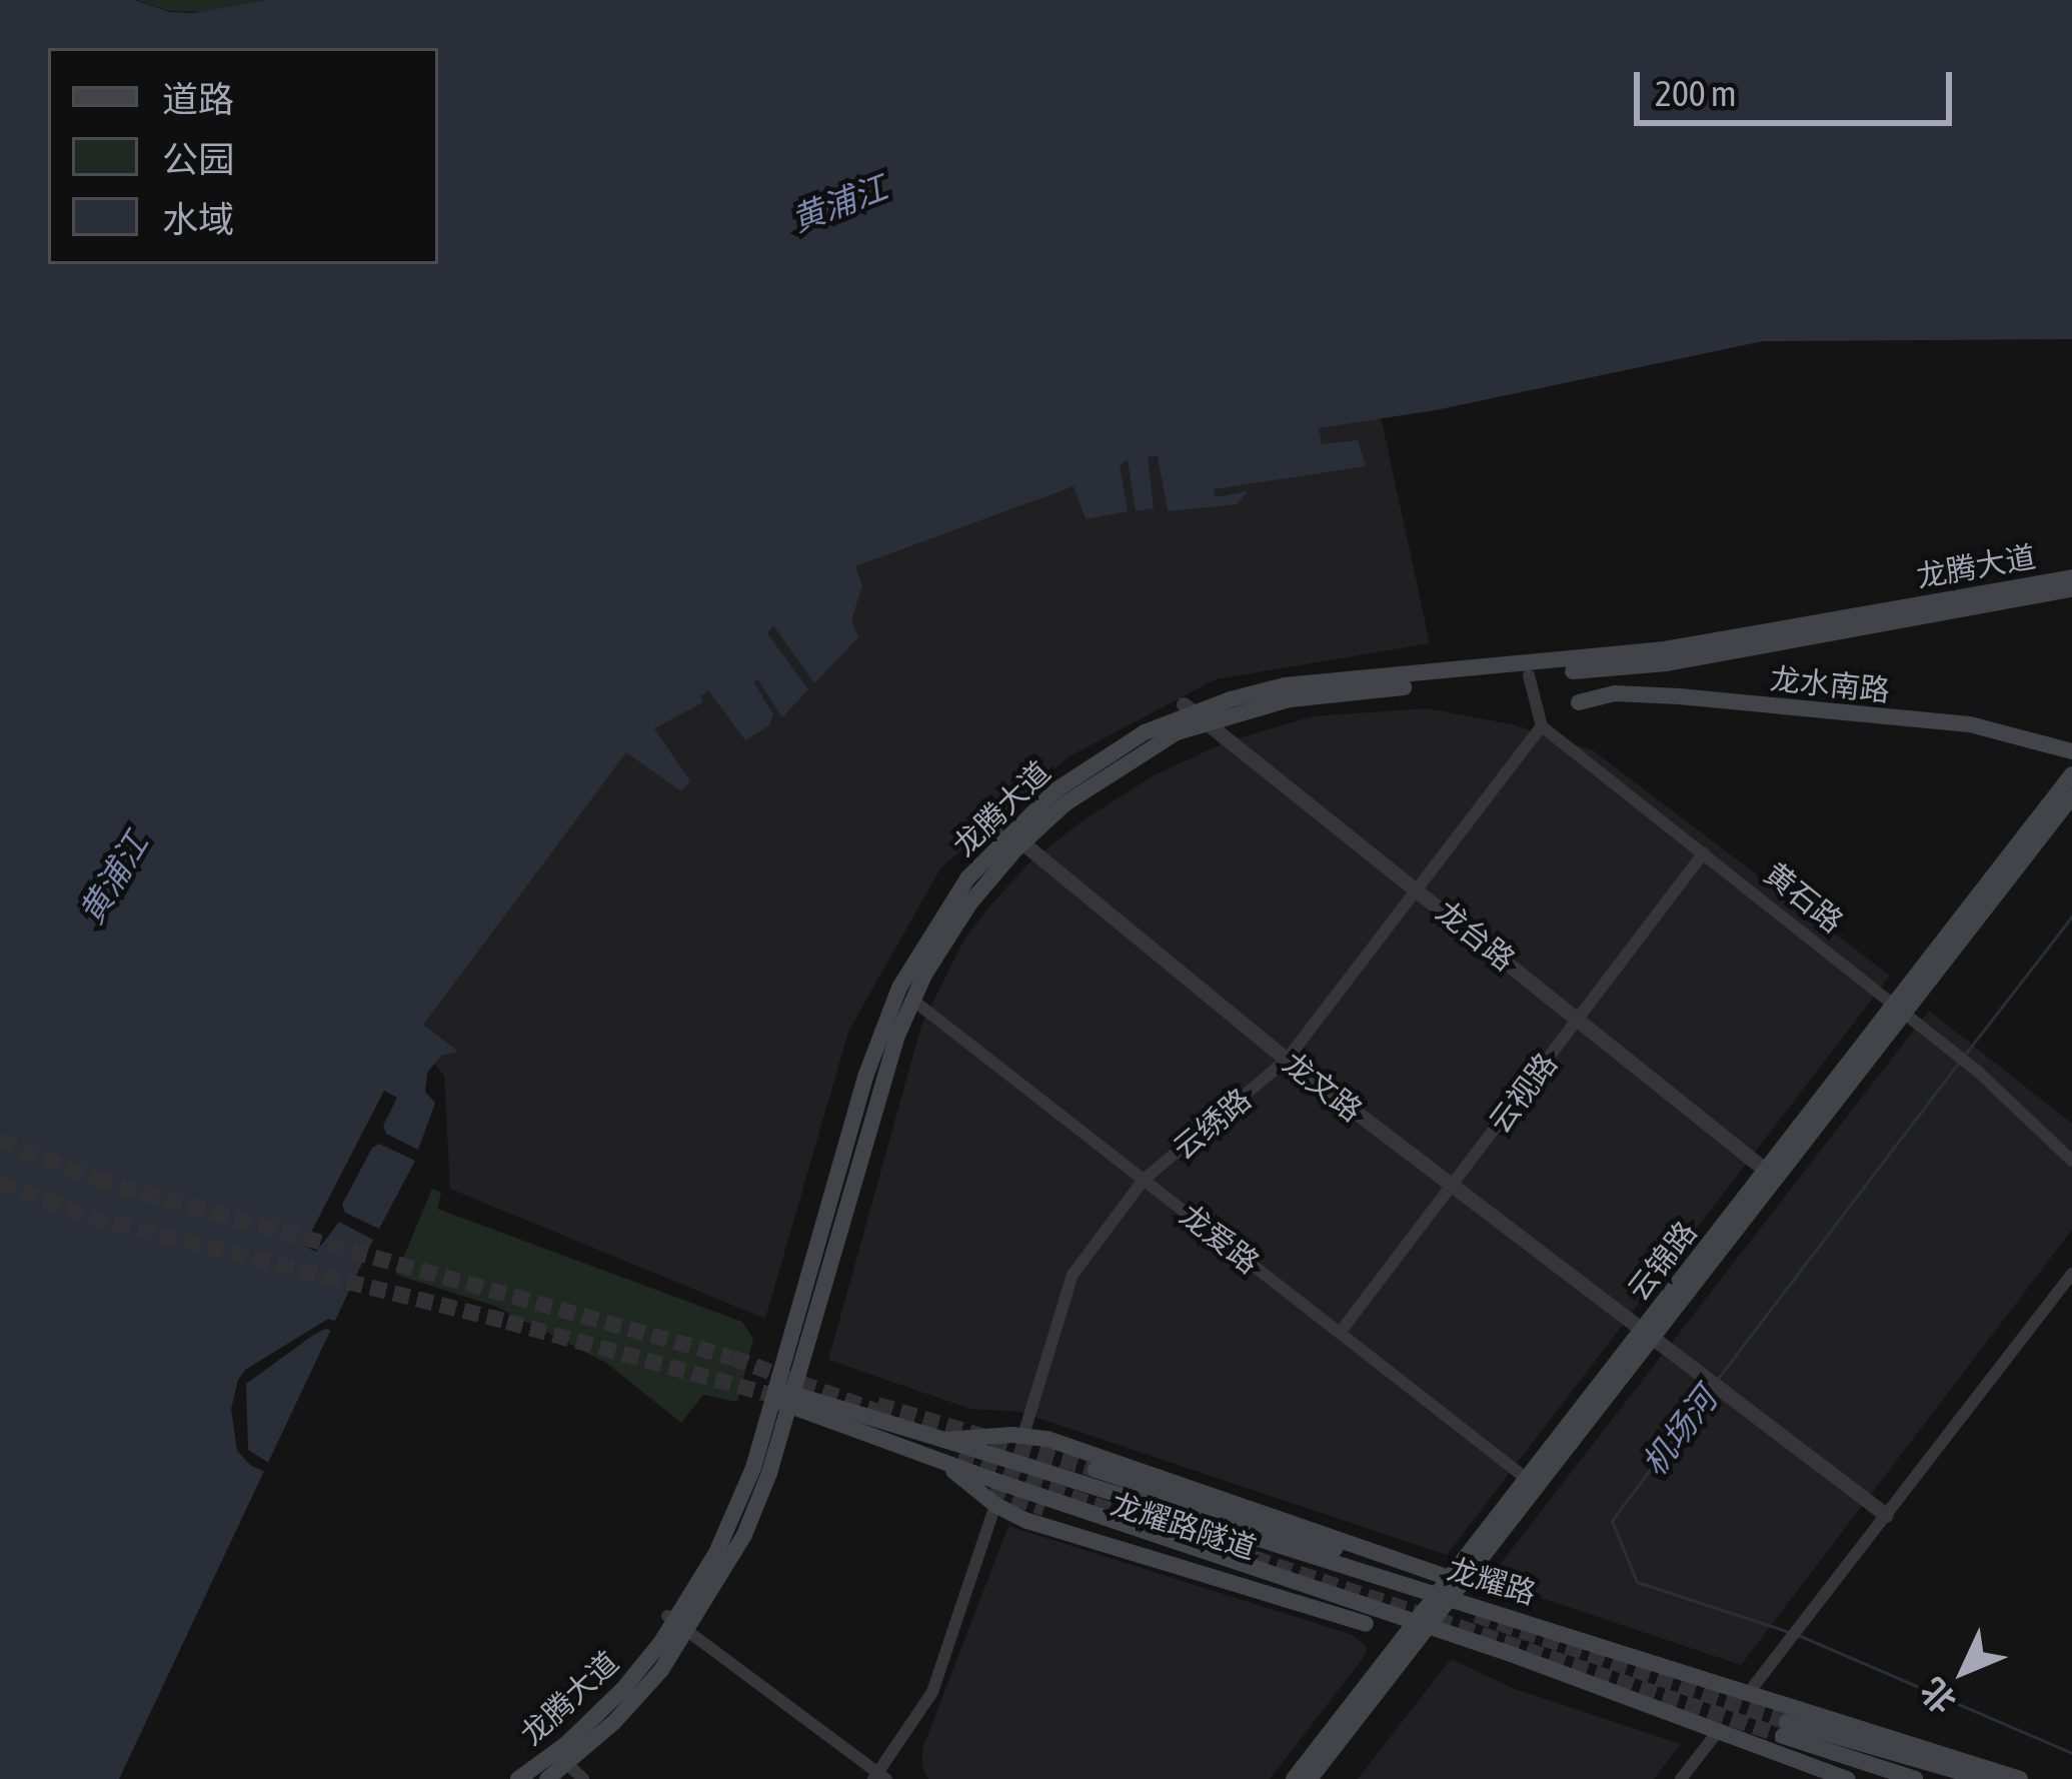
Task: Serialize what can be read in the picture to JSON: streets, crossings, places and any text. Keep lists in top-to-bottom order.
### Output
{
  "streets": {
    "main road": [
      "龙腾大道",
      "龙水南路",
      "云锦路",
      "龙耀路隧道",
      "龙耀路"
    ],
    "street": [
      "黄石路",
      "龙台路",
      "龙文路",
      "云视路",
      "云绣路",
      "龙爱路"
    ]
  },
  "crossings": [
    ["龙腾大道", "龙台路"],
    ["龙腾大道", "龙文路"],
    ["龙腾大道", "龙爱路"],
    ["龙腾大道", "龙耀路"],
    ["黄石路", "云视路"],
    ["黄石路", "云绣路"],
    ["黄石路", "云锦路"],
    ["龙台路", "云视路"],
    ["龙台路", "云绣路"],
    ["龙台路", "云锦路"],
    ["龙文路", "云视路"],
    ["龙文路", "云绣路"],
    ["龙文路", "云锦路"],
    ["云视路", "龙爱路"],
    ["云绣路", "龙爱路"],
    ["云绣路", "龙耀路"],
    ["龙爱路", "云锦路"],
    ["云锦路", "龙耀路"],
    ["龙耀路隧道", "龙耀路"]
  ],
  "water": ["黄浦江", "机场河"],
  "legend": ["道路", "公园", "水域"],
  "scale_bar": "200 m",
  "north": "bottom left"
}
